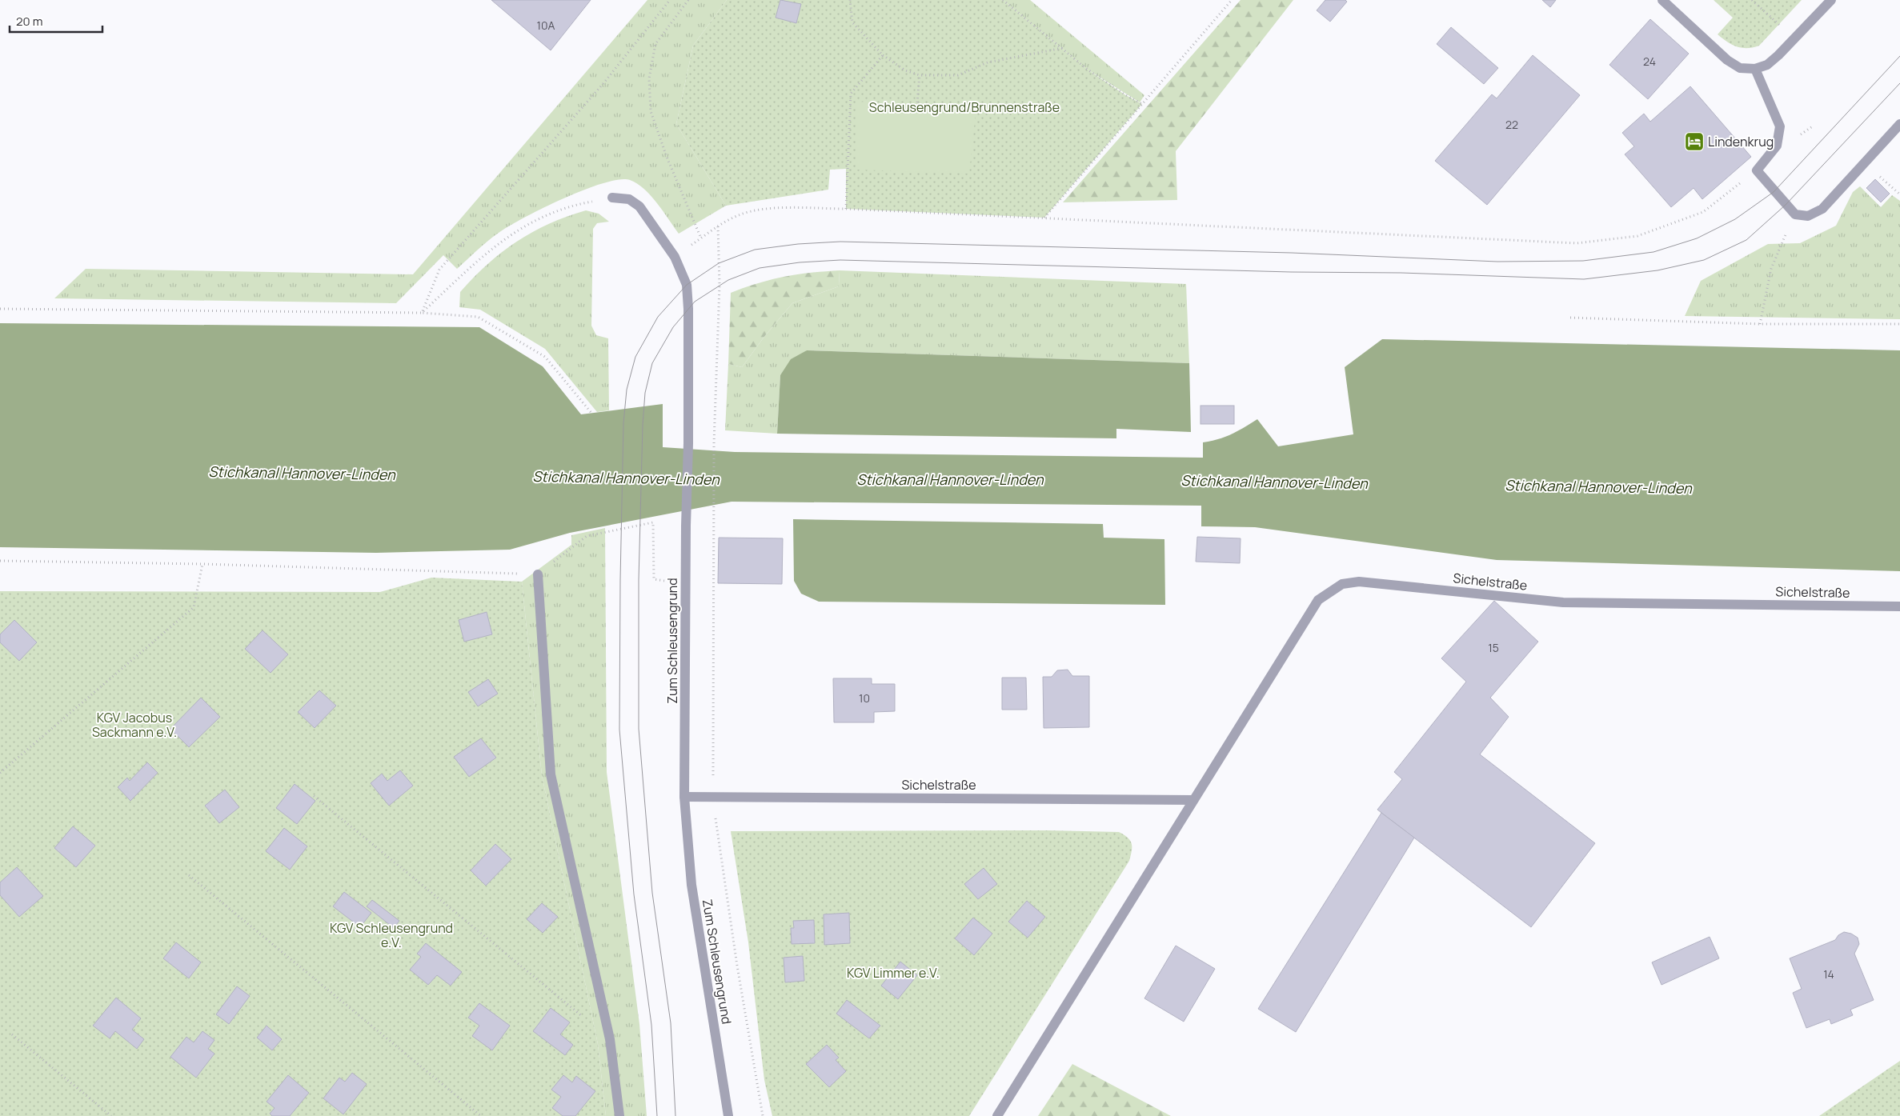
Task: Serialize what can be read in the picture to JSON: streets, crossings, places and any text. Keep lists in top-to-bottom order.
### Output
{
  "streets": {
    "street": ["Sichelstraße", "Zum Schleusengrund"]
  },
  "crossings": [
    ["Sichelstraße", "Zum Schleusengrund"]
  ],
  "water": ["Stichkanal Hannover-Linden"],
  "parks": [
    "Schleusengrund/Brunnenstraße",
    "KGV Jacobus Sackmann e.V.",
    "KGV Schleusengrund e.V.",
    "KGV Limmer e.V."
  ],
  "places": {
    "hotel": ["Lindenkrug"]
  },
  "house_numbers": [
    "10A",
    "24",
    "22",
    "15",
    "10",
    "14"
  ],
  "scale_bar": "20 m"
}
